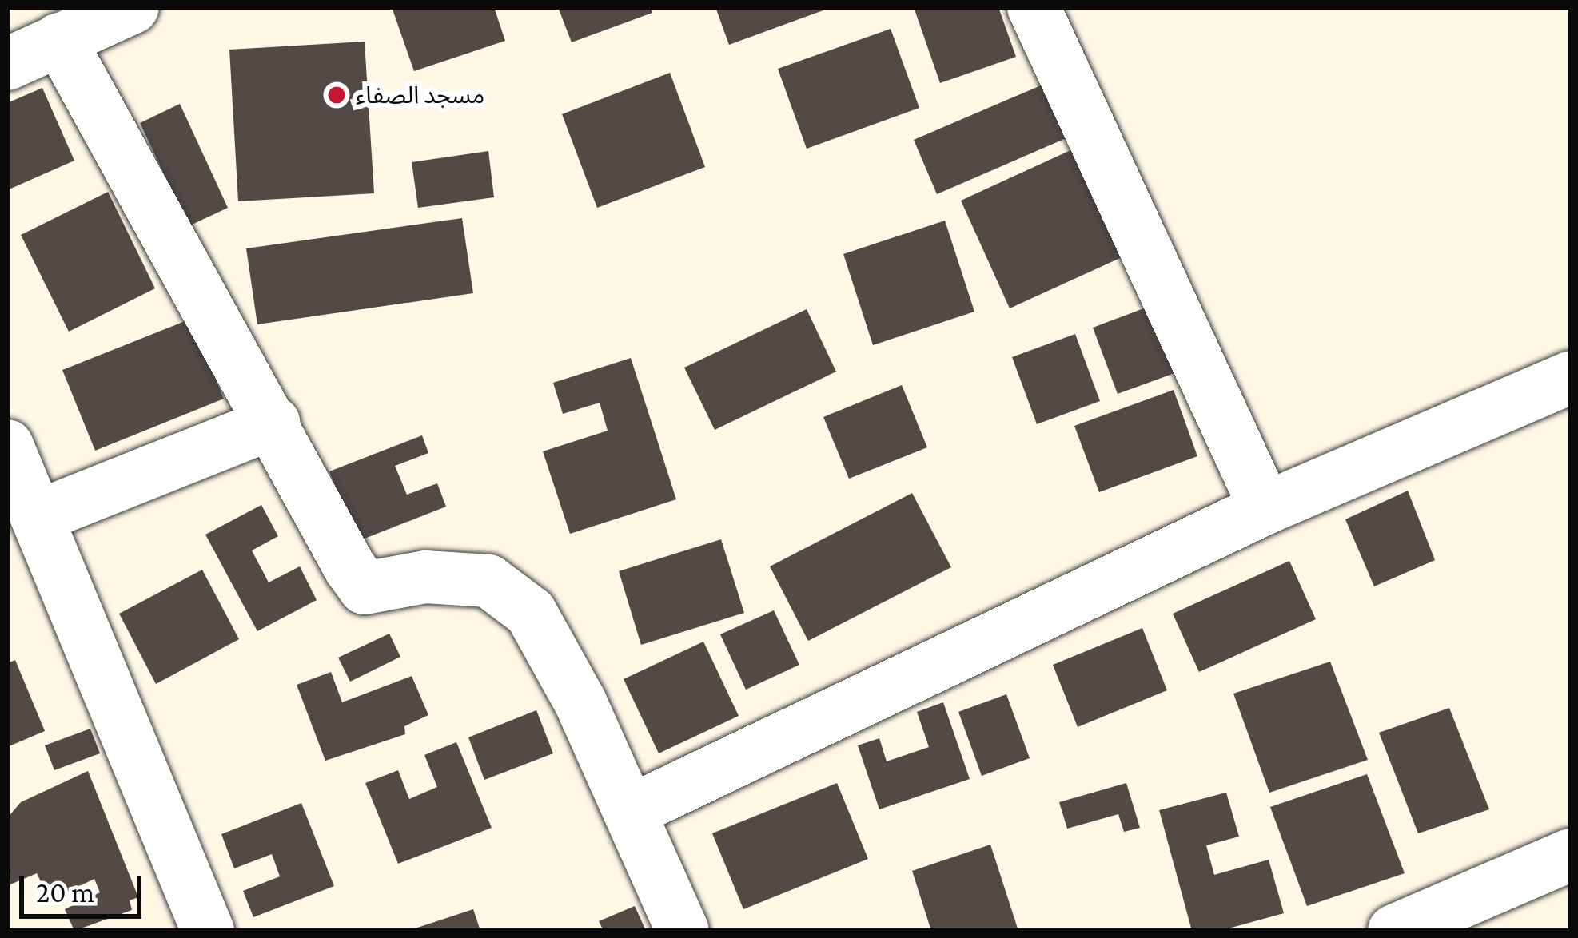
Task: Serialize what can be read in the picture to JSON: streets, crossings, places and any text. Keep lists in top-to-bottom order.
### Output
{
  "places": ["مسجد الصفاء"],
  "scale_bar": "20 m"
}
